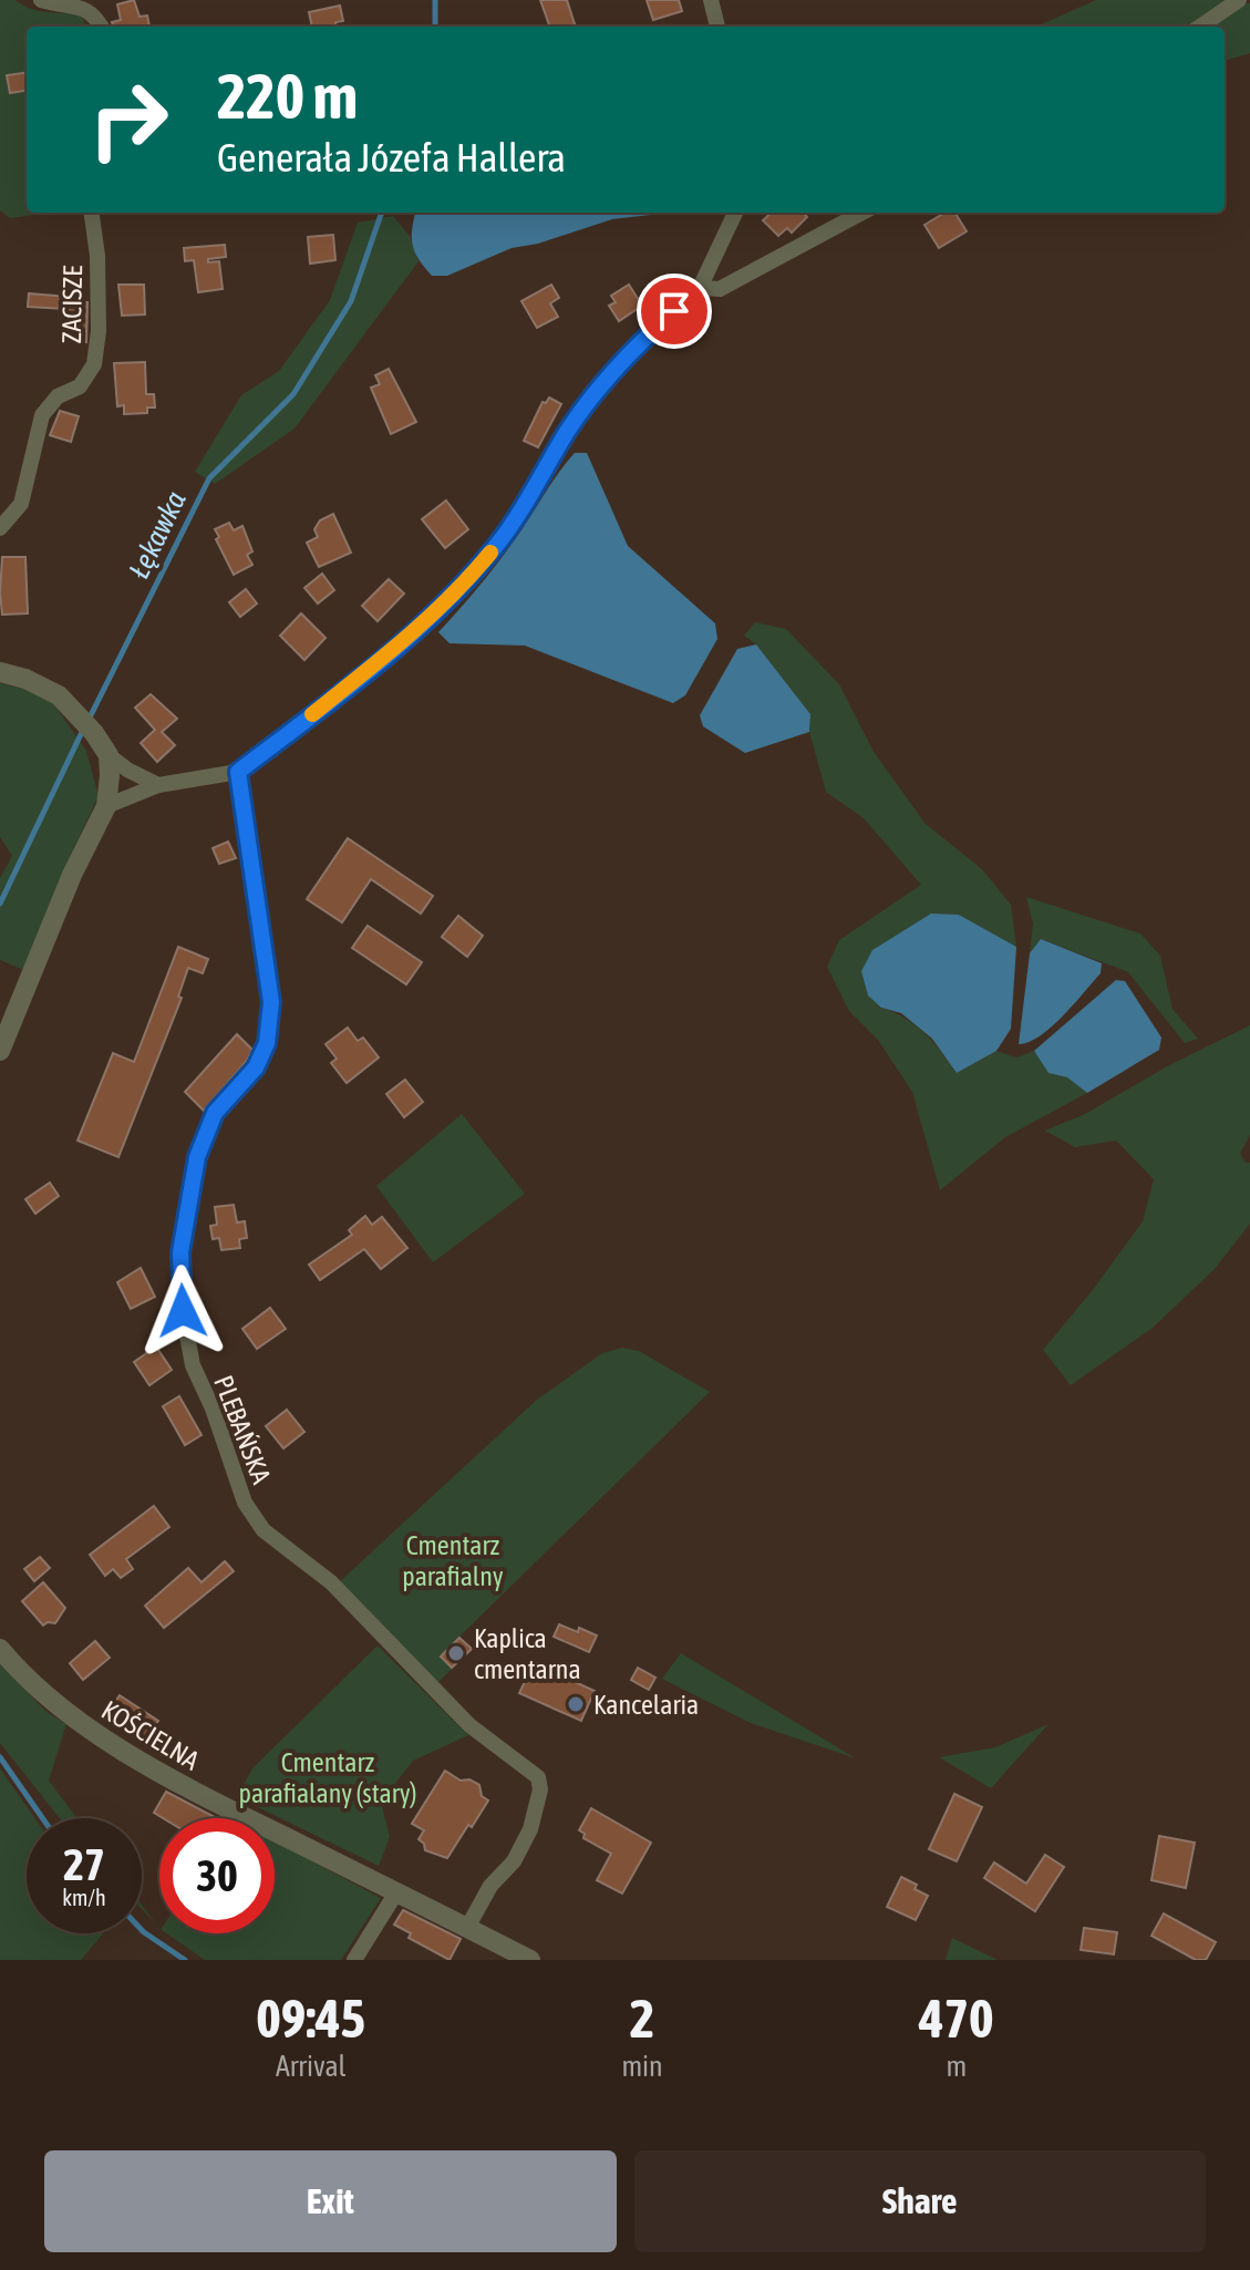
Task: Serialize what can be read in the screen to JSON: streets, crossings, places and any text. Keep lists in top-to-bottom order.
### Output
{
  "streets": {
    "street": ["ZACISZE", "PLEBAŃSKA", "KOŚCIELNA"]
  },
  "crossings": [
    ["PLEBAŃSKA", "KOŚCIELNA"]
  ],
  "water": ["Łękawka"],
  "parks": ["Cmentarz parafialny", "Cmentarz parafialany (stary)"],
  "places": ["Kaplica cmentarna", "Kancelaria"],
  "page": {
    "turn": ["220 m", "Generała Józefa Hallera"],
    "speed": "27 km/h",
    "limit": "30",
    "eta": [
      "09:45",
      "Arrival",
      "2",
      "min",
      "470",
      "m"
    ],
    "buttons": ["Exit", "Share"]
  }
}
